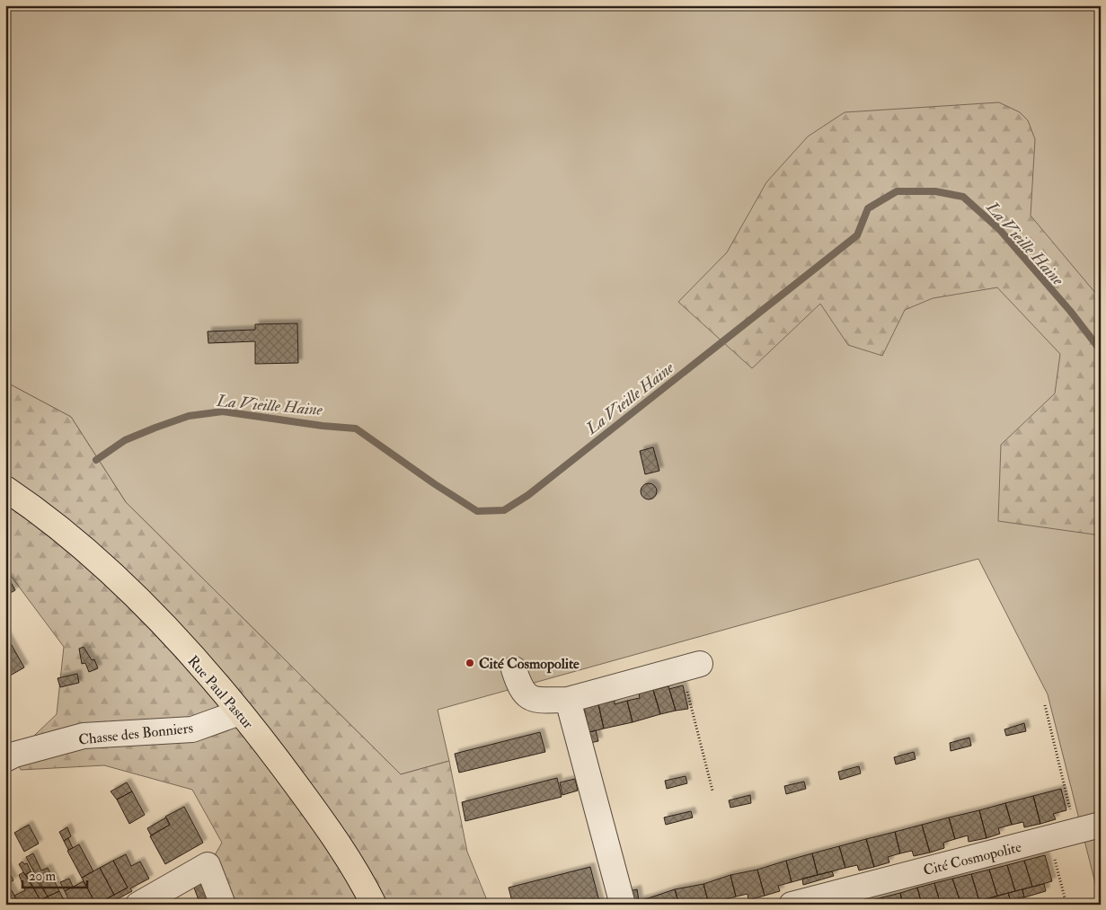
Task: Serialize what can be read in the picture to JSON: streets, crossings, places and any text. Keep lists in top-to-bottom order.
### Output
{
  "streets": {
    "main road": ["Rue Paul Pastur"],
    "street": ["Chasse des Bonniers", "Cité Cosmopolite"]
  },
  "crossings": [
    ["Rue Paul Pastur", "Chasse des Bonniers"]
  ],
  "water": ["La Vieille Haine"],
  "places": ["Cité Cosmopolite"],
  "scale_bar": "20 m"
}
